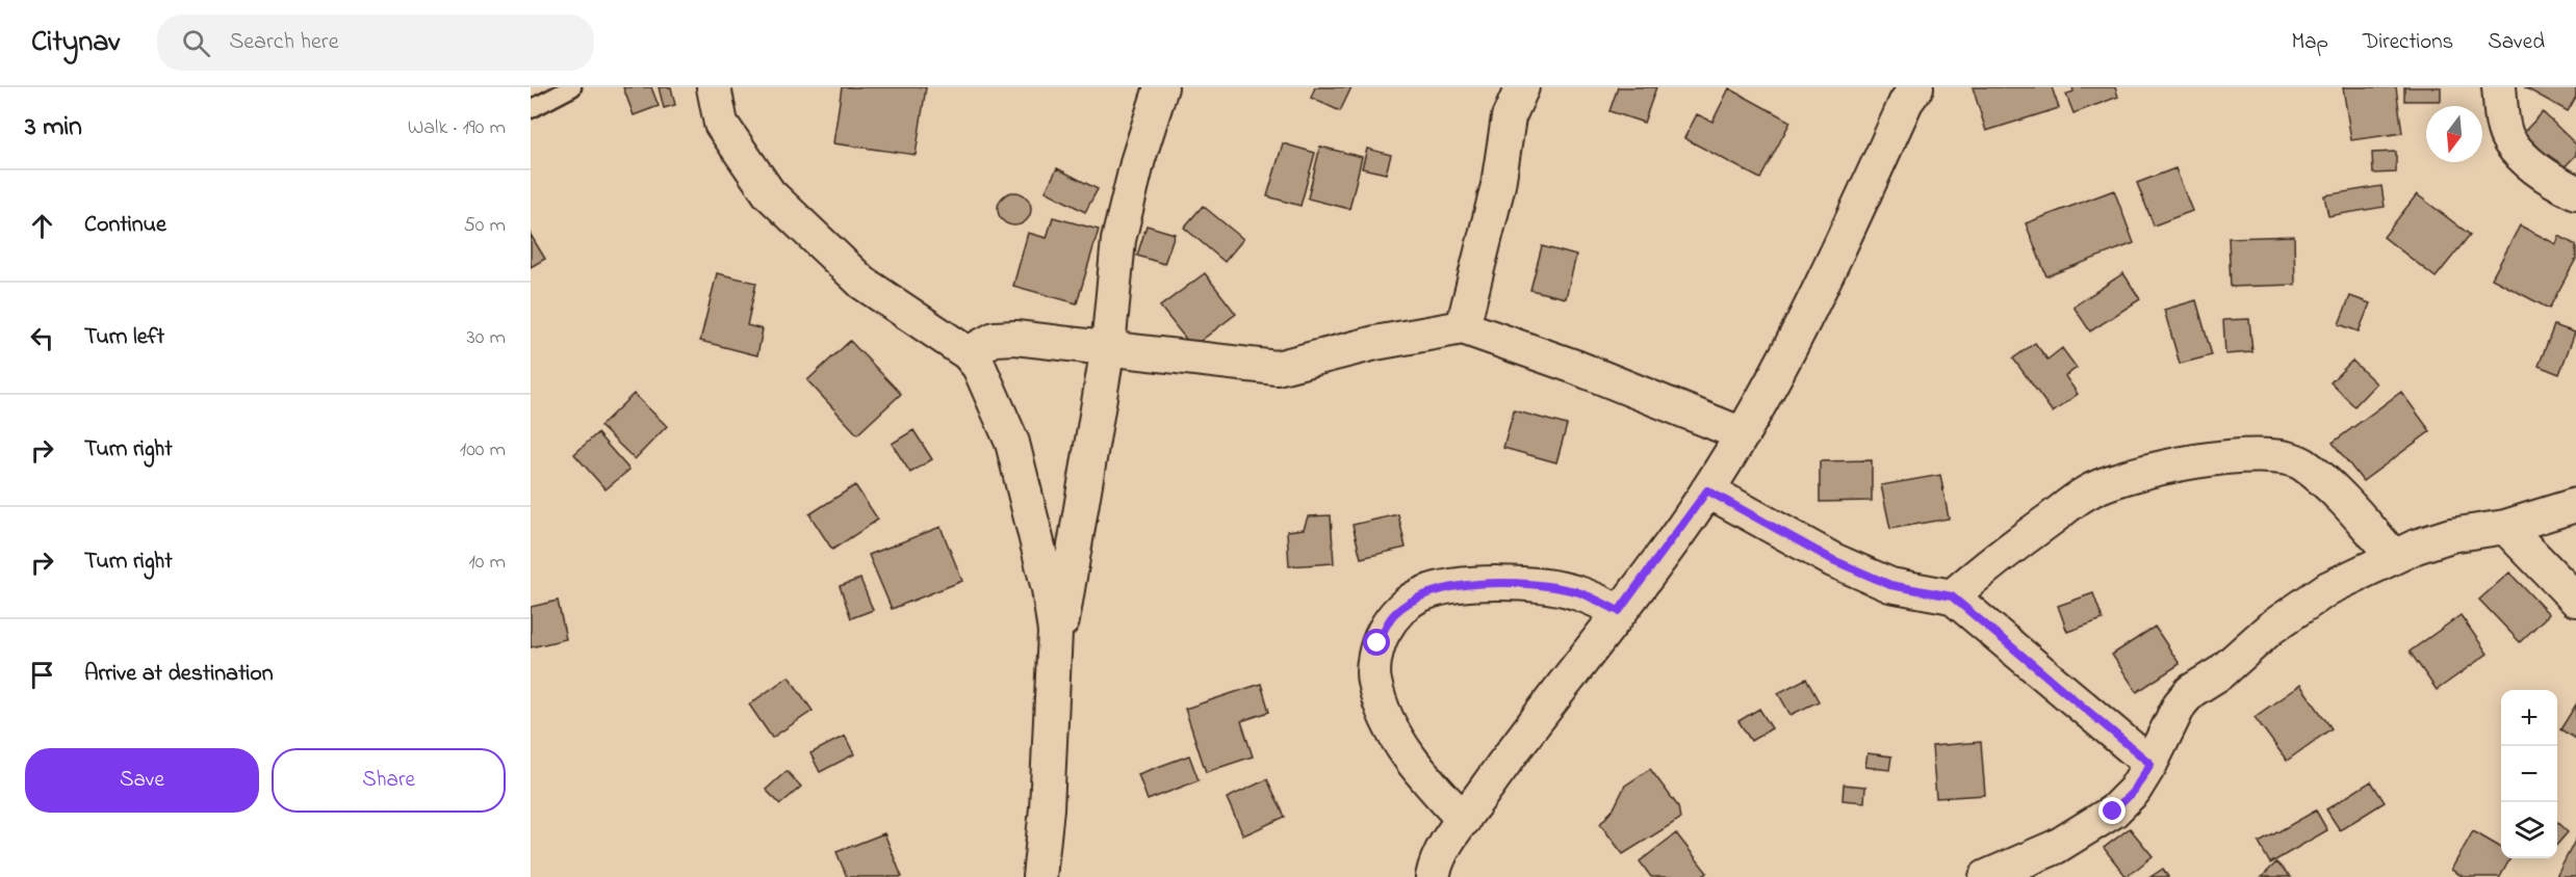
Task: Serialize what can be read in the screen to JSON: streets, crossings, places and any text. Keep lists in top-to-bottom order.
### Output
{
  "north": "bottom",
  "page": {
    "header": "Citynav",
    "search": "Search here",
    "nav": ["Map", "Directions", "Saved"],
    "heading": ["3 min", "Walk · 190 m"],
    "list": [
      ["Continue", "50 m"],
      ["Turn left", "30 m"],
      ["Turn right", "100 m"],
      ["Turn right", "10 m"],
      "Arrive at destination"
    ],
    "map_buttons": ["+", "−"],
    "buttons": ["Save", "Share"]
  }
}
